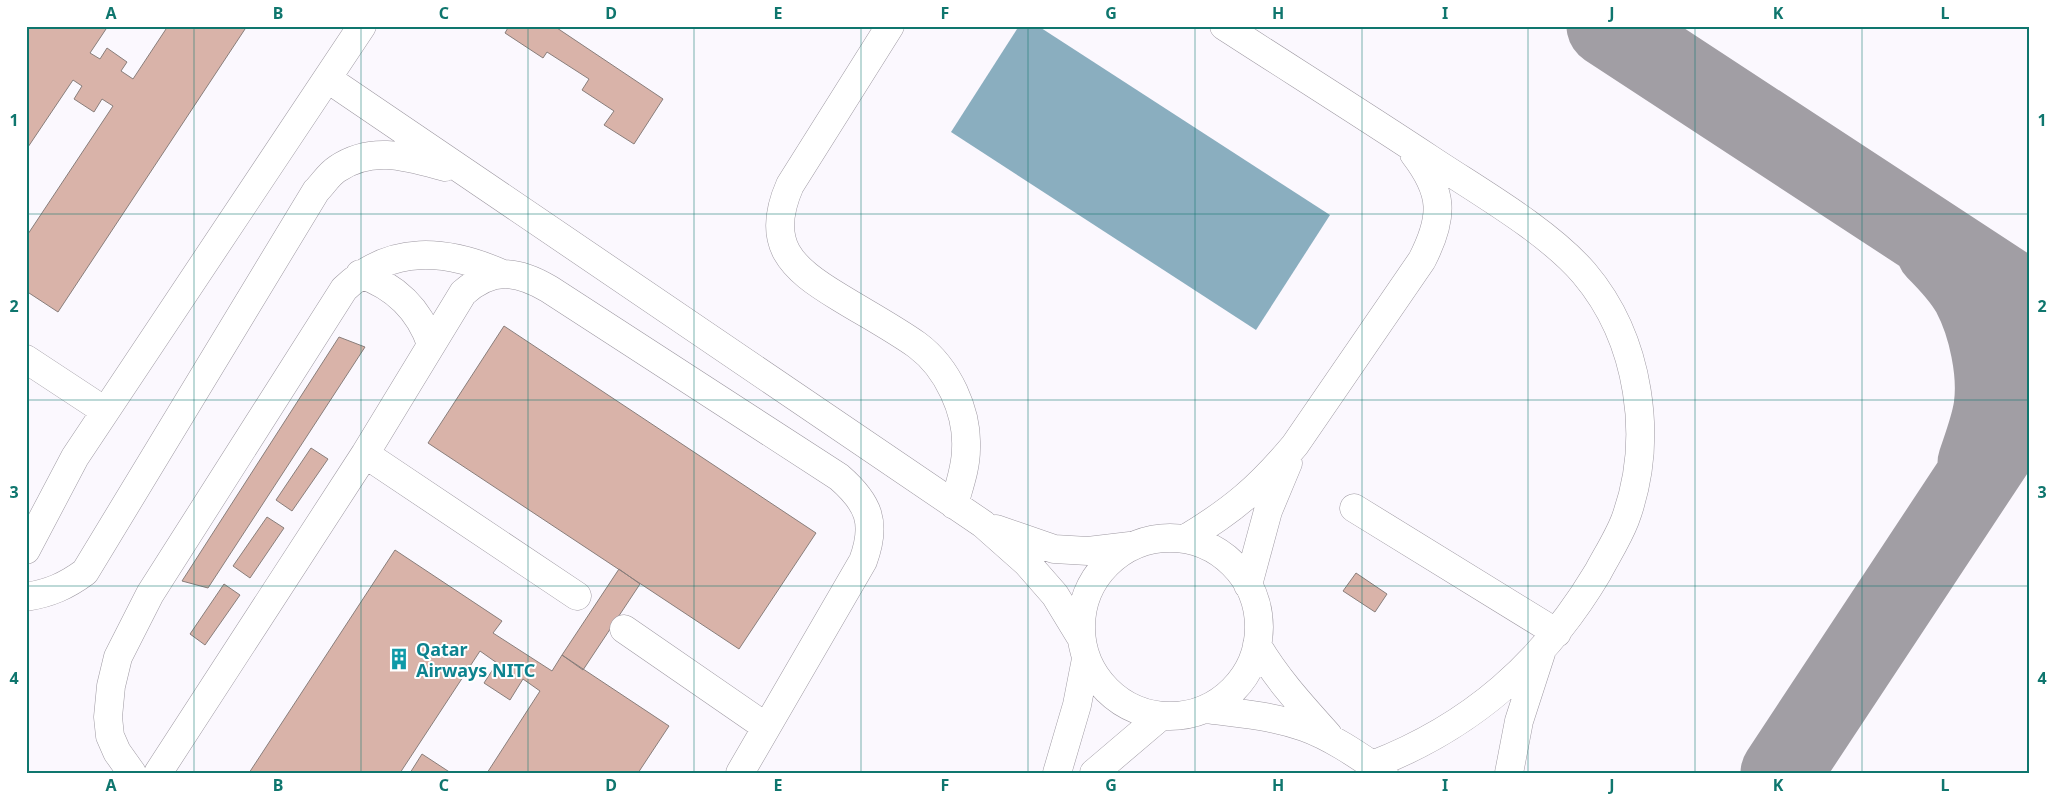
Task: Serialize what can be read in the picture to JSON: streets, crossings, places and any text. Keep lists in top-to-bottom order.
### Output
{
  "places": {
    "building": ["Qatar Airways NITC"]
  },
  "grid": {
    "columns": [
      "A",
      "B",
      "C",
      "D",
      "E",
      "F",
      "G",
      "H",
      "I",
      "J",
      "K",
      "L"
    ],
    "rows": [
      "1",
      "2",
      "3",
      "4"
    ]
  }
}
